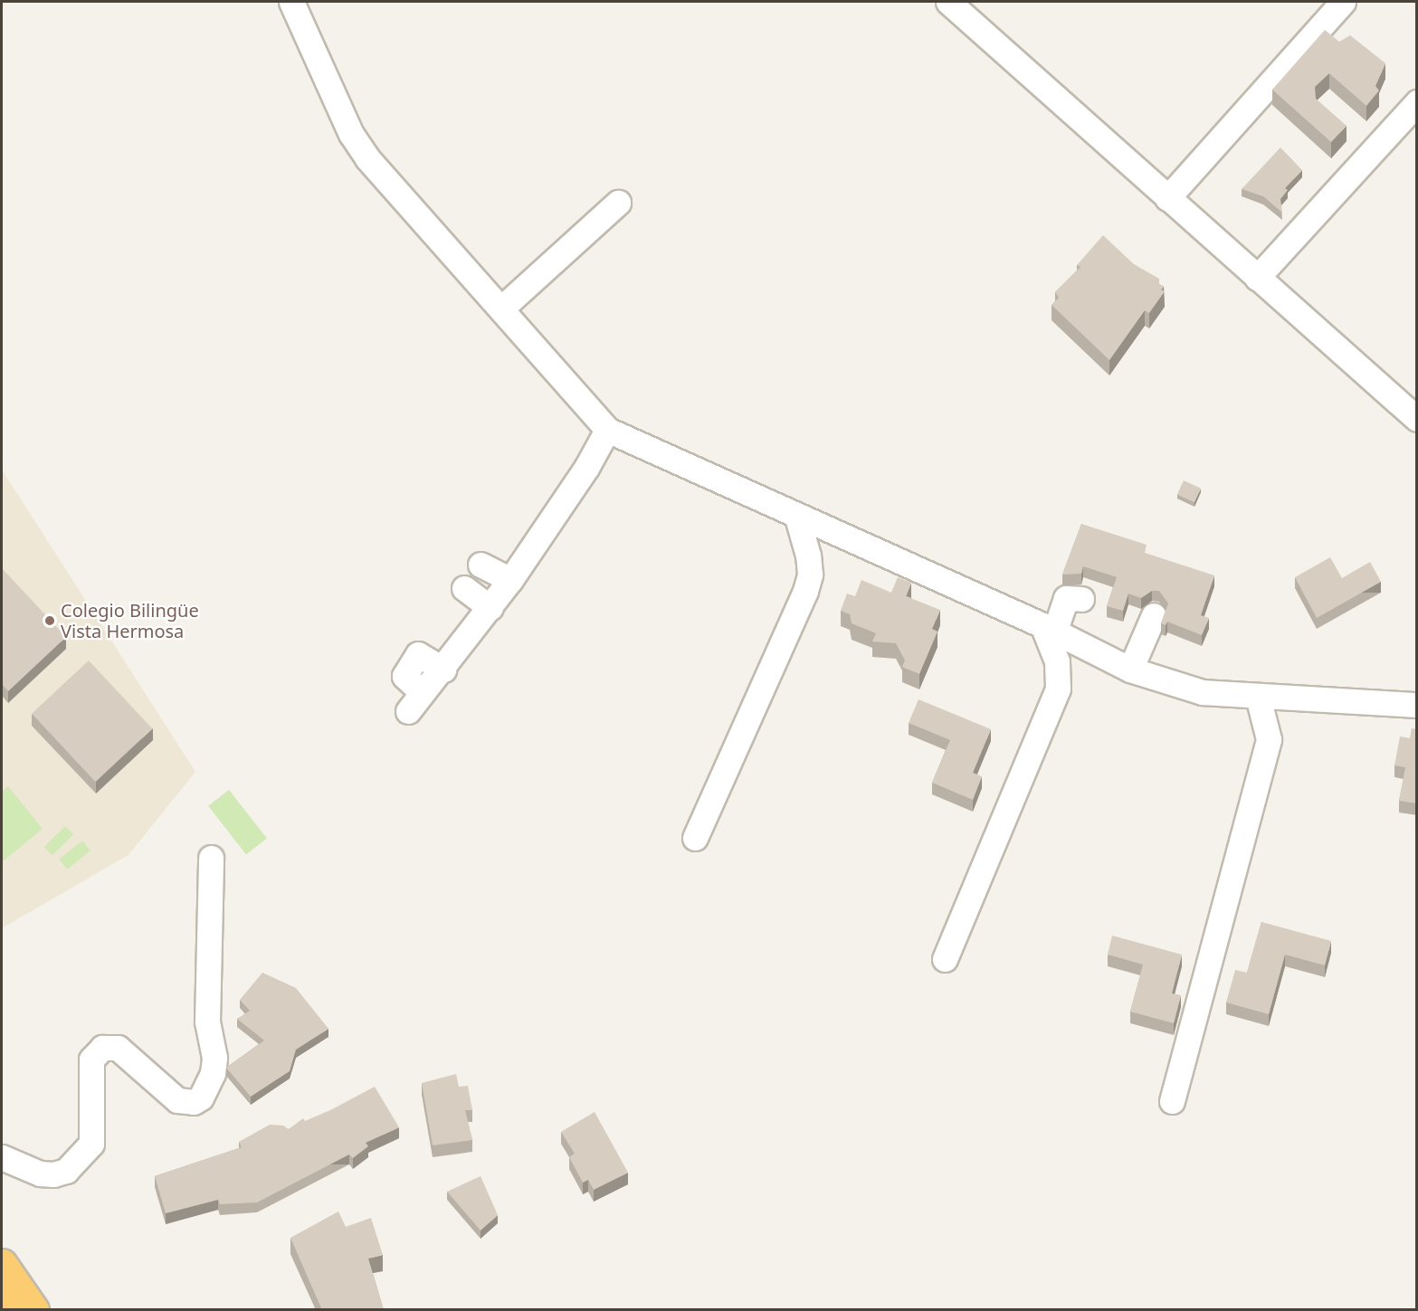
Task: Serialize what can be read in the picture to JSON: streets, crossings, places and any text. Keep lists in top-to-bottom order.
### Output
{
  "places": ["Colegio Bilingüe Vista Hermosa"]
}
